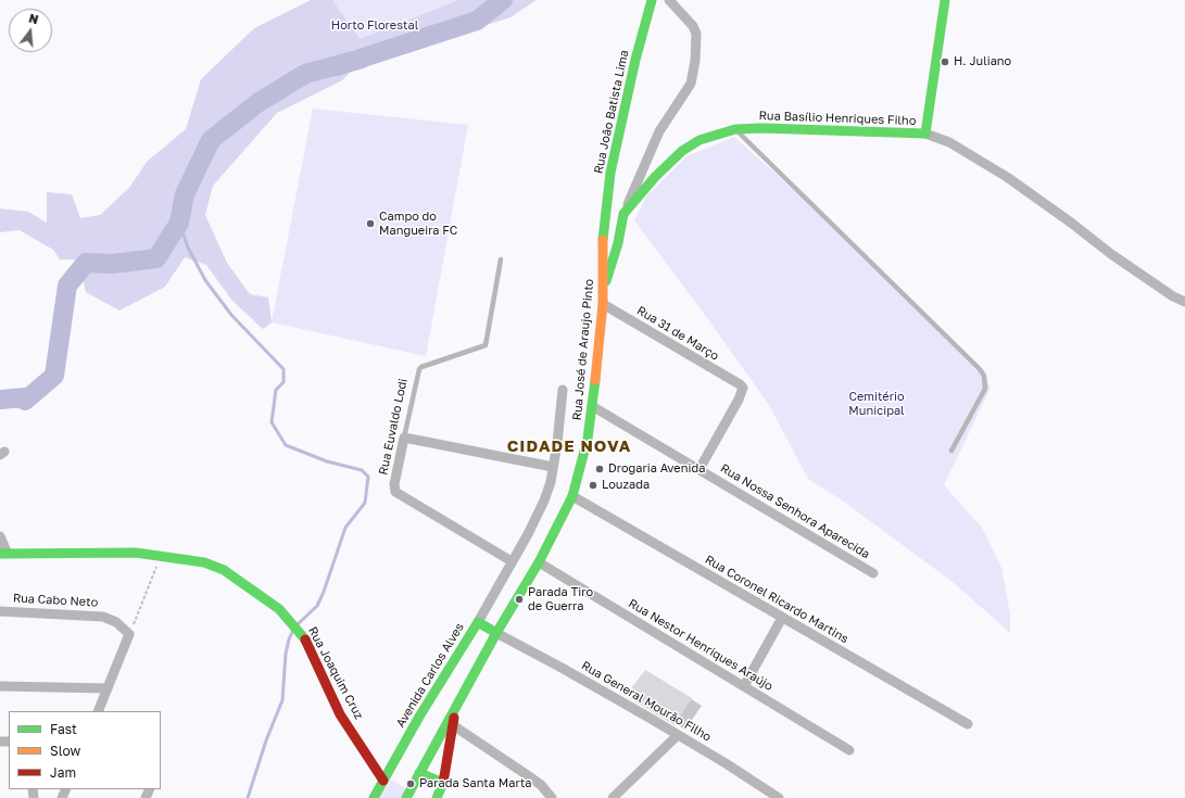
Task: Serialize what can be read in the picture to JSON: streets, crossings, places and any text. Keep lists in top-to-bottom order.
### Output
{
  "streets": {
    "street": [
      "Rua João Batista Lima",
      "Rua Basílio Henriques Filho",
      "Rua 31 de Março",
      "Rua José de Araujo Pinto",
      "Rua Euvaldo Lodi",
      "Rua Nossa Senhora Aparecida",
      "Rua Coronel Ricardo Martins",
      "Rua Cabo Neto",
      "Rua Nestor Henriques Araújo",
      "Rua Joaquim Cruz",
      "Avenida Carlos Alves",
      "Rua General Mourão Filho"
    ]
  },
  "crossings": [
    ["Rua João Batista Lima", "Rua José de Araujo Pinto"],
    ["Rua Basílio Henriques Filho", "Rua José de Araujo Pinto"],
    ["Rua 31 de Março", "Rua José de Araujo Pinto"],
    ["Rua 31 de Março", "Rua Nossa Senhora Aparecida"],
    ["Rua José de Araujo Pinto", "Rua Euvaldo Lodi"],
    ["Rua José de Araujo Pinto", "Rua Nossa Senhora Aparecida"],
    ["Rua José de Araujo Pinto", "Rua Coronel Ricardo Martins"],
    ["Rua José de Araujo Pinto", "Rua Nestor Henriques Araújo"],
    ["Rua José de Araujo Pinto", "Avenida Carlos Alves"],
    ["Rua José de Araujo Pinto", "Rua General Mourão Filho"],
    ["Rua Joaquim Cruz", "Avenida Carlos Alves"],
    ["Avenida Carlos Alves", "Rua General Mourão Filho"]
  ],
  "districts": ["CIDADE NOVA"],
  "parks": ["Horto Florestal", "Cemitério Municipal"],
  "places": [
    "H. Juliano",
    "Campo do Mangueira FC",
    "Drogaria Avenida",
    "Louzada",
    "Parada Tiro de Guerra",
    "Parada Santa Marta"
  ],
  "legend": ["Fast", "Slow", "Jam"],
  "north": "top"
}
